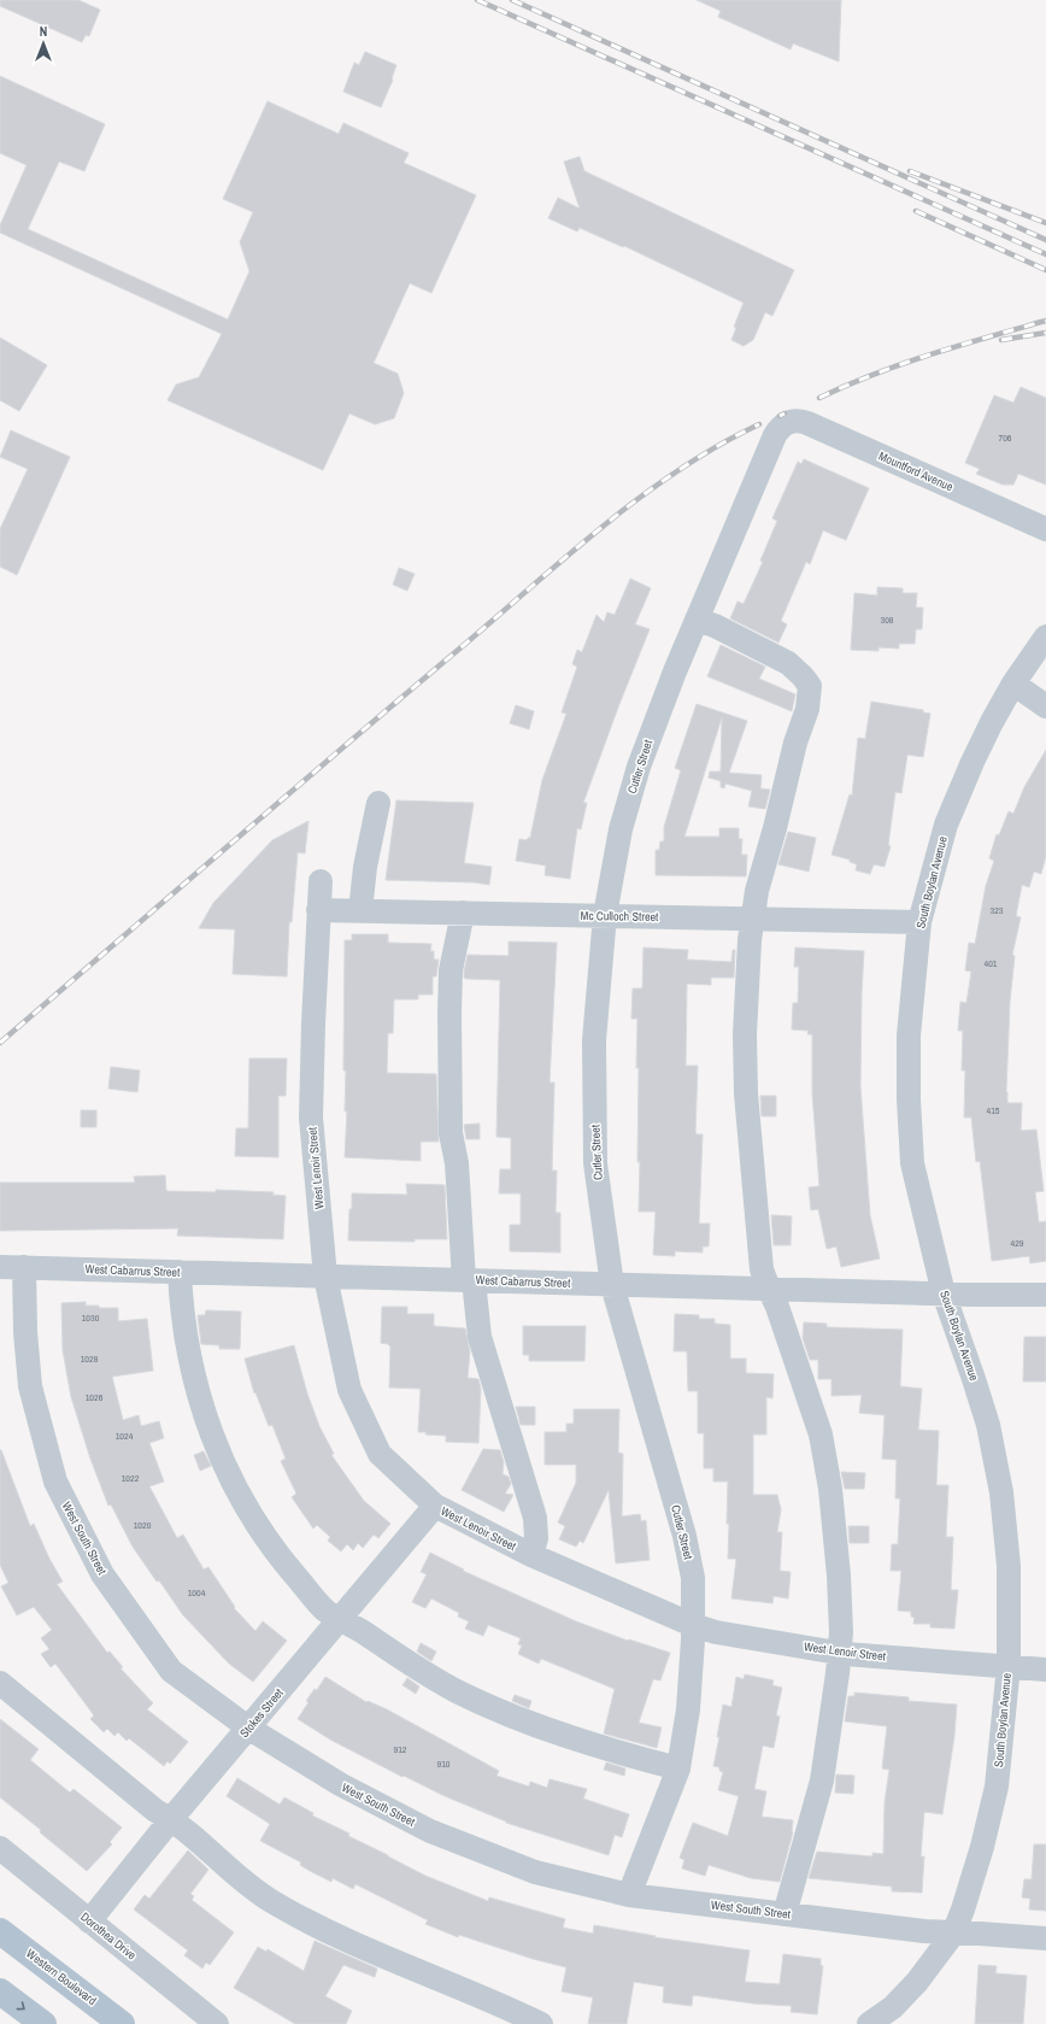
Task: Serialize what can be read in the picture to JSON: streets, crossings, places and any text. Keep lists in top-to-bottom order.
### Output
{
  "streets": {
    "main road": ["Western Boulevard"],
    "street": [
      "Mountford Avenue",
      "Cutler Street",
      "South Boylan Avenue",
      "Mc Culloch Street",
      "West Lenoir Street",
      "West Cabarrus Street",
      "West South Street",
      "Stokes Street",
      "Dorothea Drive"
    ]
  },
  "crossings": [
    ["Mountford Avenue", "Cutler Street"],
    ["Cutler Street", "Mc Culloch Street"],
    ["Cutler Street", "West Lenoir Street"],
    ["Cutler Street", "West Cabarrus Street"],
    ["Cutler Street", "West South Street"],
    ["South Boylan Avenue", "Mc Culloch Street"],
    ["South Boylan Avenue", "West Lenoir Street"],
    ["South Boylan Avenue", "West Cabarrus Street"],
    ["South Boylan Avenue", "West South Street"],
    ["Mc Culloch Street", "West Lenoir Street"],
    ["West Lenoir Street", "West Cabarrus Street"],
    ["West Lenoir Street", "Stokes Street"],
    ["West Cabarrus Street", "West South Street"],
    ["West South Street", "Stokes Street"],
    ["Stokes Street", "Dorothea Drive"]
  ],
  "house_numbers": [
    "706",
    "308",
    "323",
    "401",
    "415",
    "429",
    "1030",
    "1028",
    "1026",
    "1024",
    "1022",
    "1020",
    "1004",
    "912",
    "910"
  ],
  "north": "top"
}
